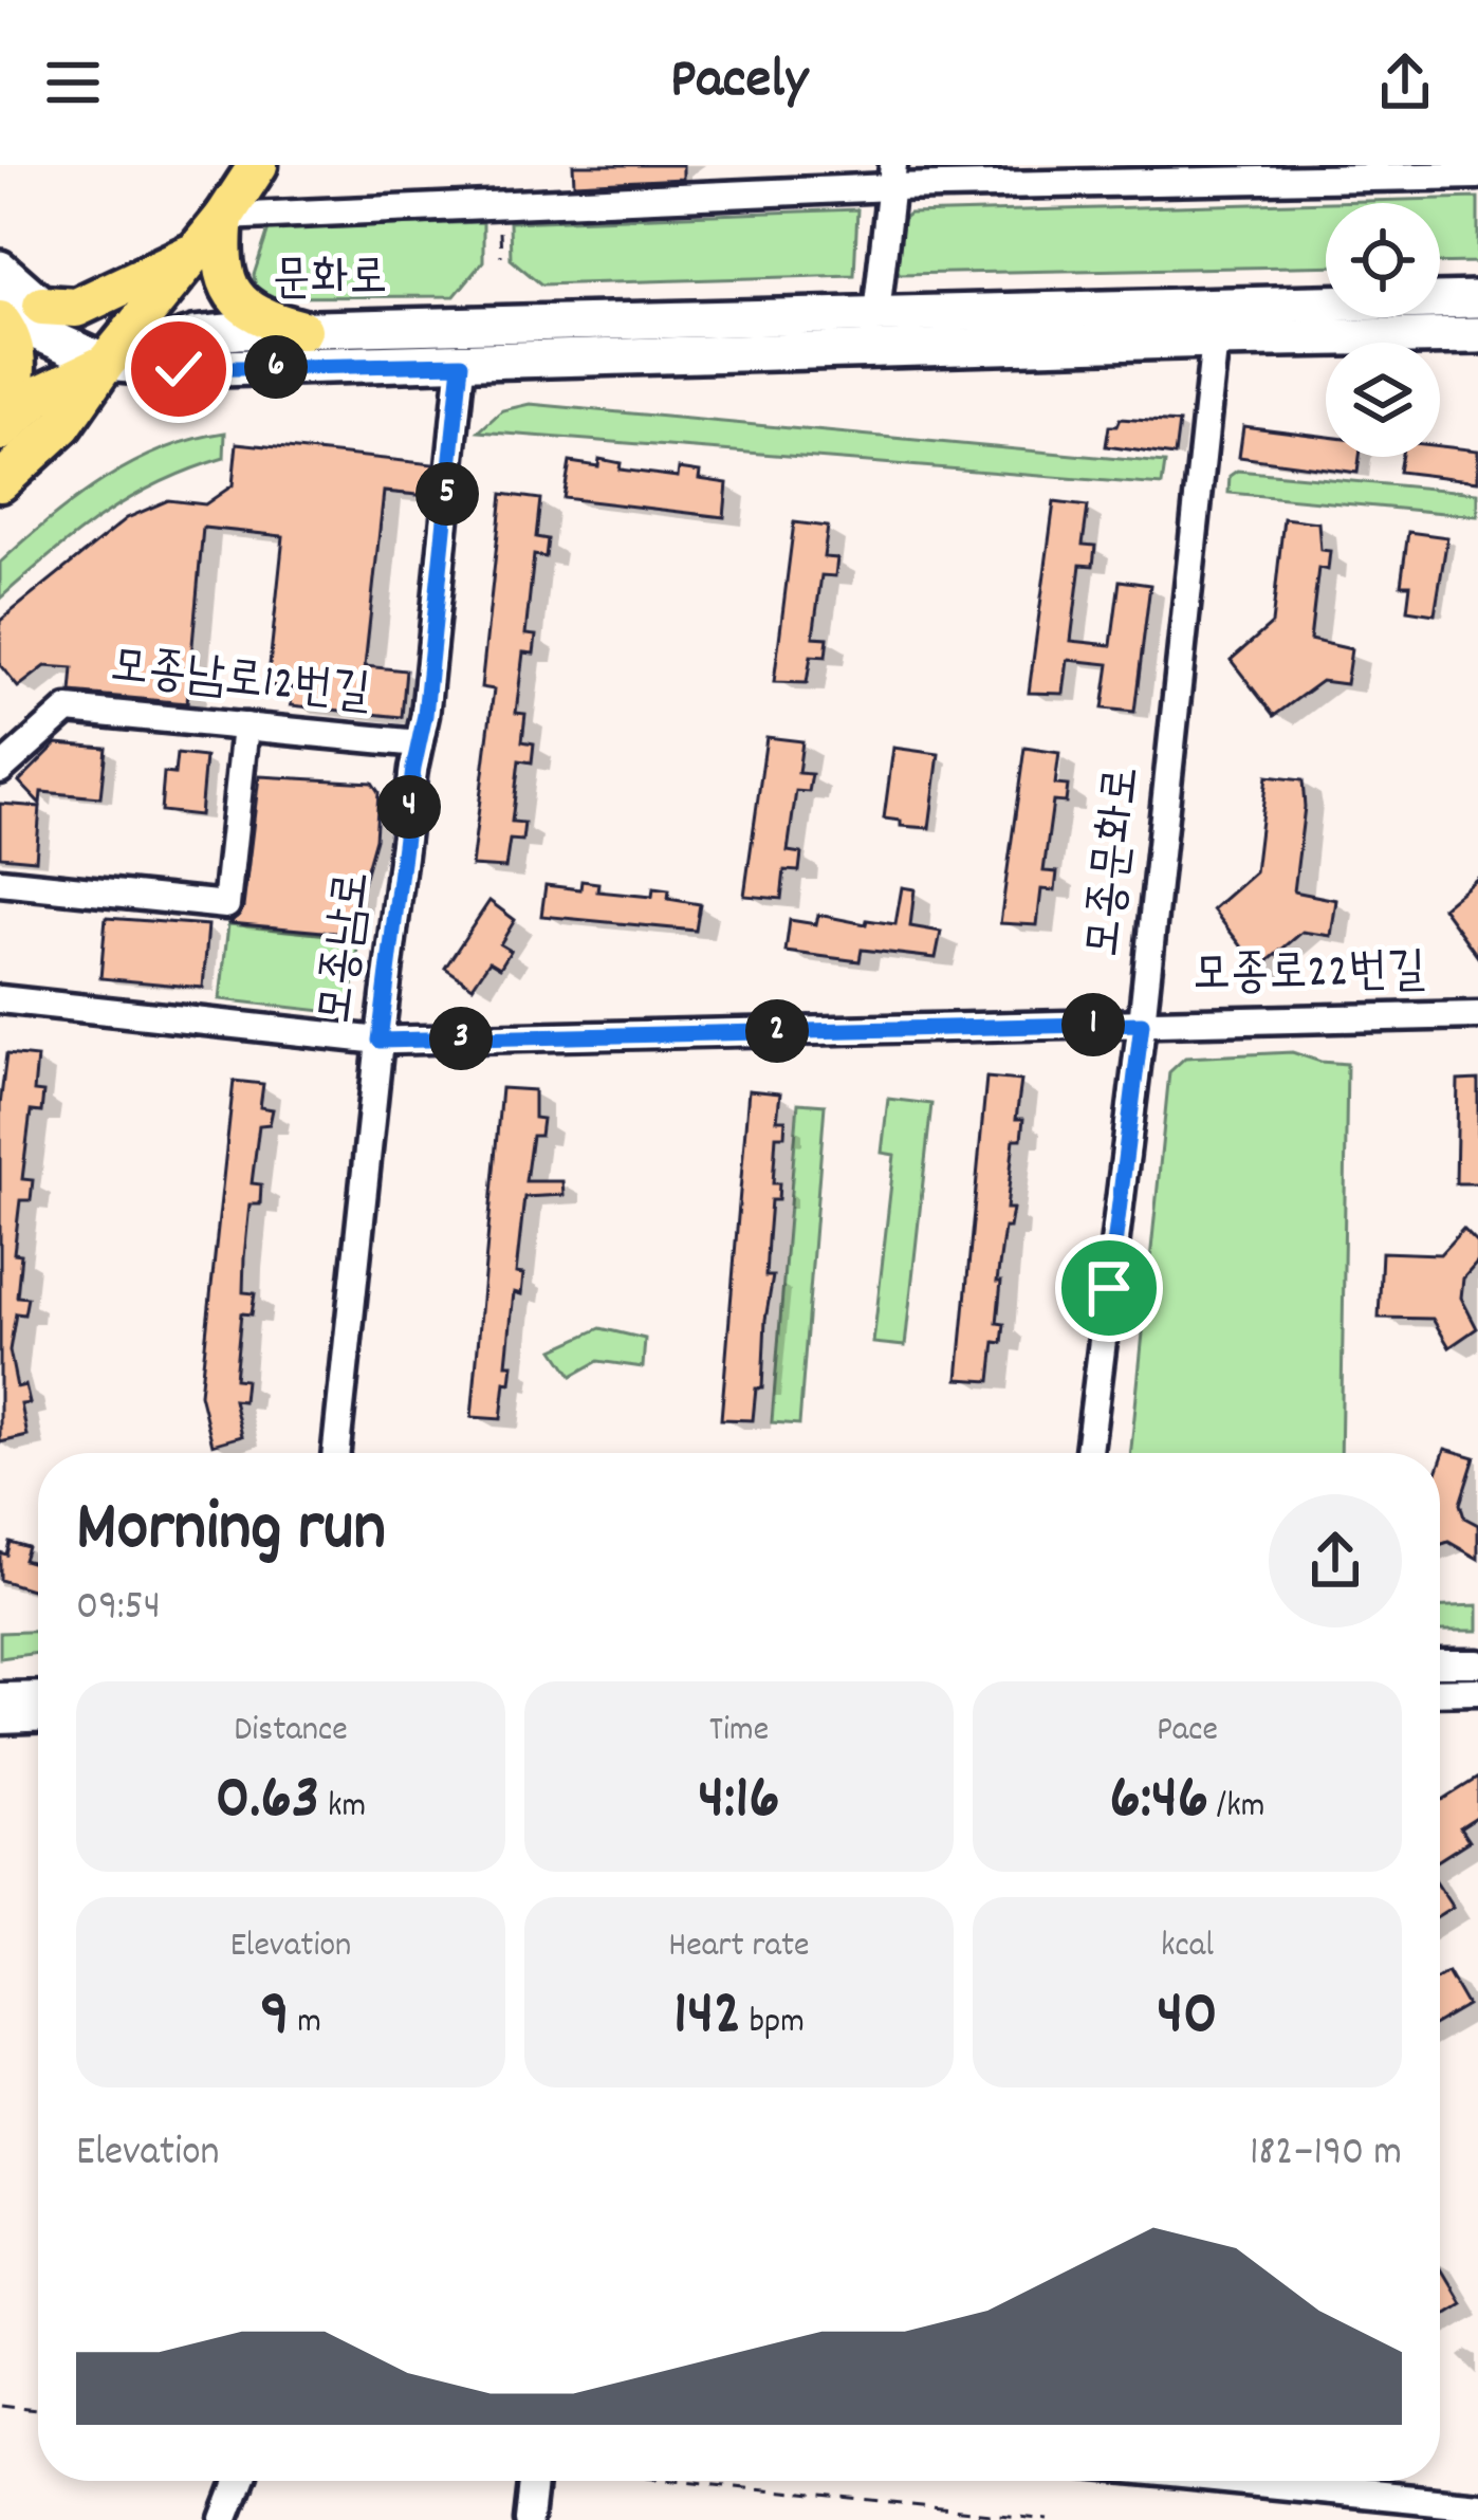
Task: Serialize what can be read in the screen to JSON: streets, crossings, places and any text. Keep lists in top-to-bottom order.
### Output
{
  "streets": {
    "main road": ["문화로"],
    "street": [
      "모종남로12번길",
      "모종문화로",
      "모종남로",
      "모종로22번길"
    ]
  },
  "crossings": [
    ["문화로", "모종문화로"],
    ["문화로", "모종남로"],
    ["모종남로12번길", "모종남로"],
    ["모종문화로", "모종로22번길"],
    ["모종남로", "모종로22번길"]
  ],
  "page": {
    "header": "Pacely",
    "pins": [
      "6",
      "5",
      "4",
      "1",
      "2",
      "3"
    ],
    "heading": ["Morning run", "09:54"],
    "stats": [
      ["Distance", "0.63 km"],
      ["Time", "4:16"],
      ["Pace", "6:46 /km"],
      ["Elevation", "9 m"],
      ["Heart rate", "142 bpm"],
      ["kcal", "40"]
    ],
    "chart": ["Elevation", "182–190 m"]
  }
}
